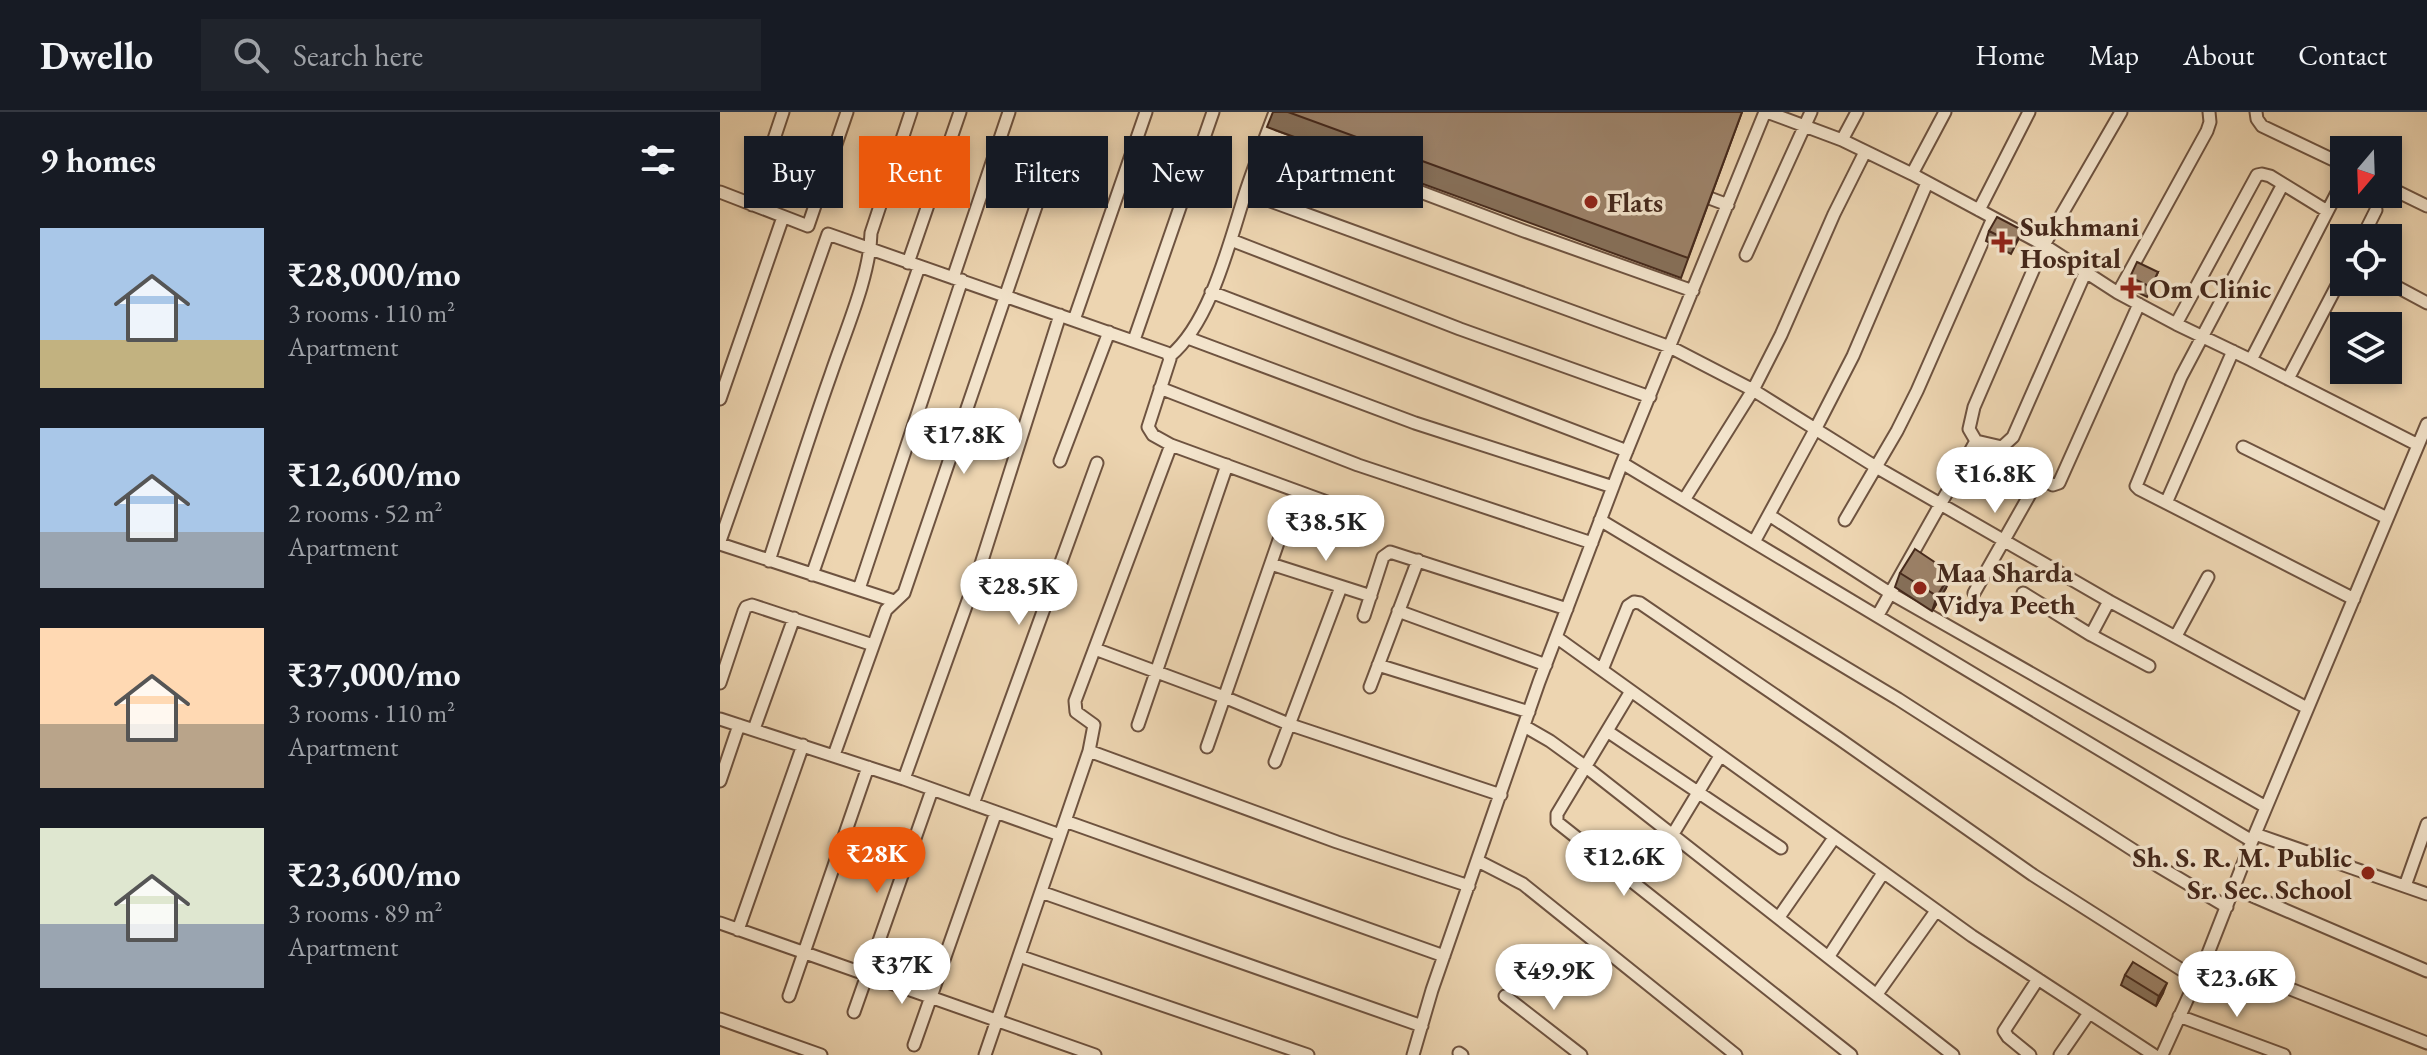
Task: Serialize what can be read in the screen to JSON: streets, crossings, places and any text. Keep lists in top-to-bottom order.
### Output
{
  "places": {
    "other": ["Flats", "Maa Sharda Vidya Peeth", "Sh. S. R. M. Public Sr. Sec. School"],
    "health": ["Sukhmani Hospital", "Om Clinic"]
  },
  "north": "bottom",
  "page": {
    "header": "Dwello",
    "search": "Search here",
    "nav": [
      "Home",
      "Map",
      "About",
      "Contact"
    ],
    "heading": "9 homes",
    "chip": [
      "Buy",
      "Rent",
      "Filters",
      "New",
      "Apartment"
    ],
    "list": [
      {
        "name": "₹28,000/mo",
        "note": "3 rooms · 110 m² · Apartment"
      },
      {
        "name": "₹12,600/mo",
        "note": "2 rooms · 52 m² · Apartment"
      },
      {
        "name": "₹37,000/mo",
        "note": "3 rooms · 110 m² · Apartment"
      },
      {
        "name": "₹23,600/mo",
        "note": "3 rooms · 89 m² · Apartment"
      }
    ],
    "price": [
      "₹17.8K",
      "₹16.8K",
      "₹38.5K",
      "₹28.5K",
      "₹28K",
      "₹12.6K",
      "₹37K",
      "₹49.9K",
      "₹23.6K"
    ]
  }
}
